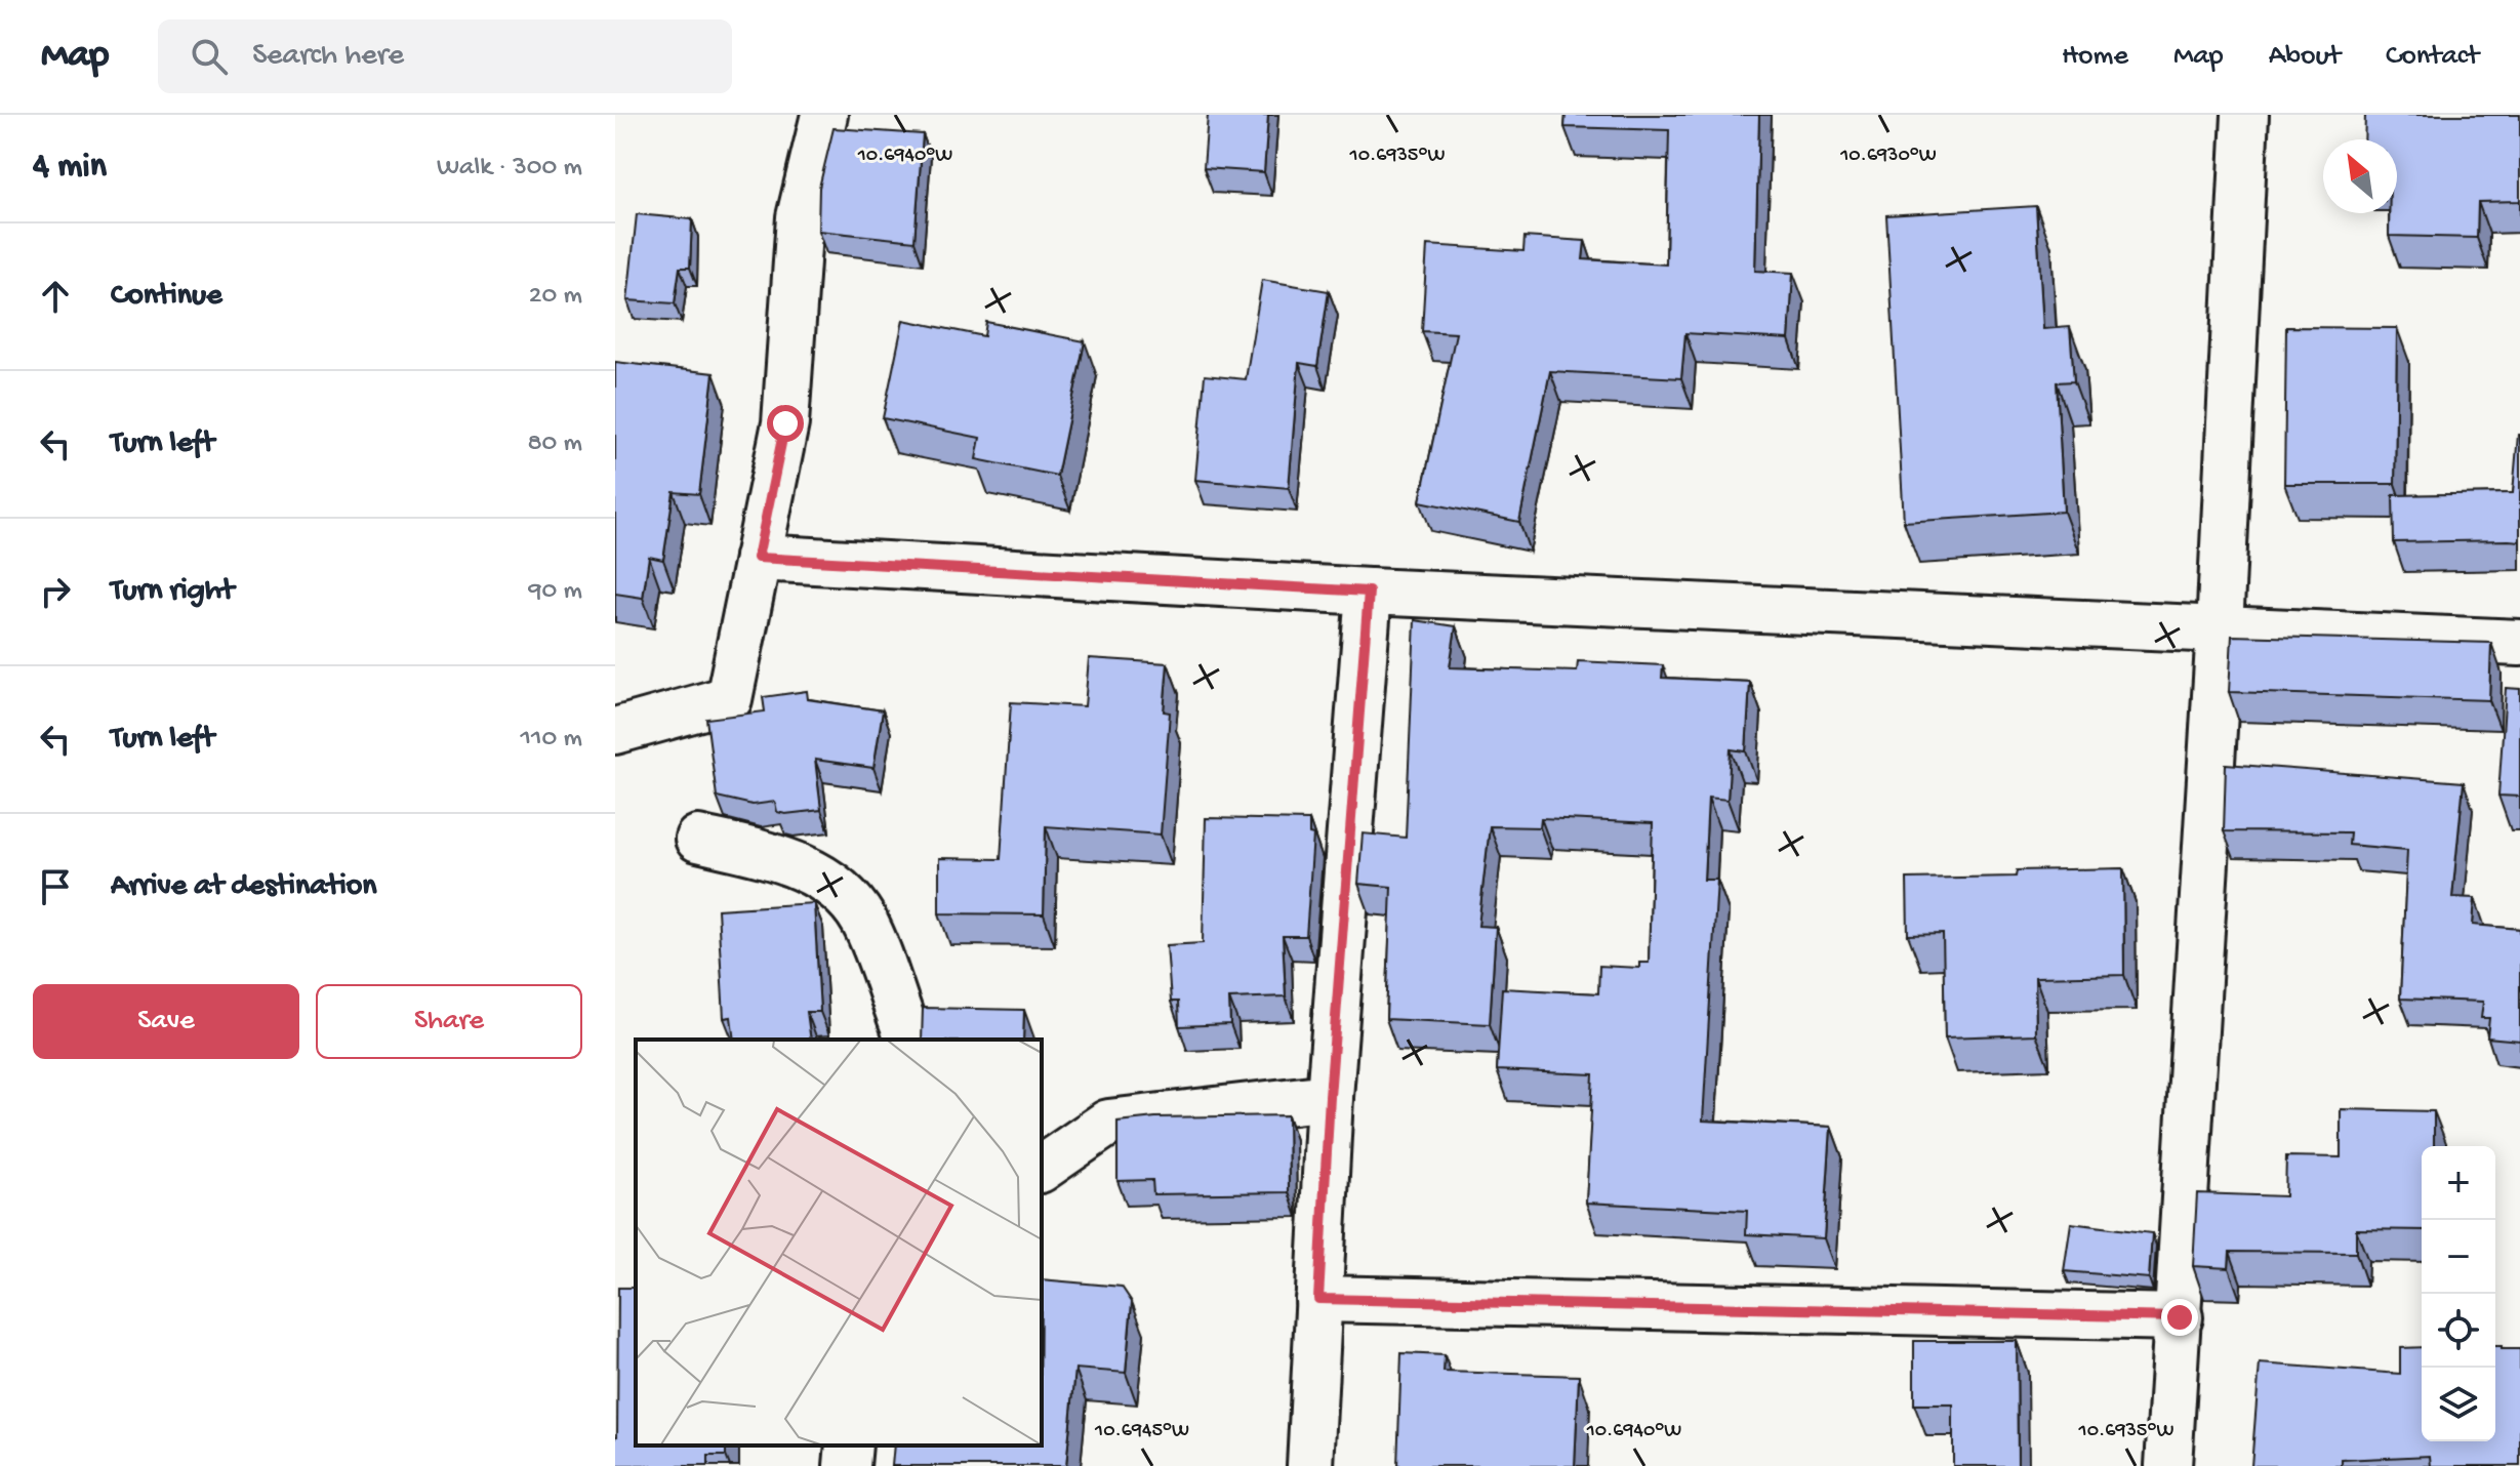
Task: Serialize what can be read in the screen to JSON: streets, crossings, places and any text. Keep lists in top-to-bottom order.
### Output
{
  "north": "top left",
  "page": {
    "header": "Map",
    "search": "Search here",
    "nav": [
      "Home",
      "Map",
      "About",
      "Contact"
    ],
    "heading": ["4 min", "Walk · 300 m"],
    "list": [
      ["Continue", "20 m"],
      ["Turn left", "80 m"],
      ["Turn right", "90 m"],
      ["Turn left", "110 m"],
      "Arrive at destination"
    ],
    "buttons": ["Save", "Share"],
    "map_buttons": ["+", "−"]
  },
  "coordinates": [
    "10.6940°W",
    "10.6935°W",
    "10.6930°W",
    "10.6945°W"
  ]
}
